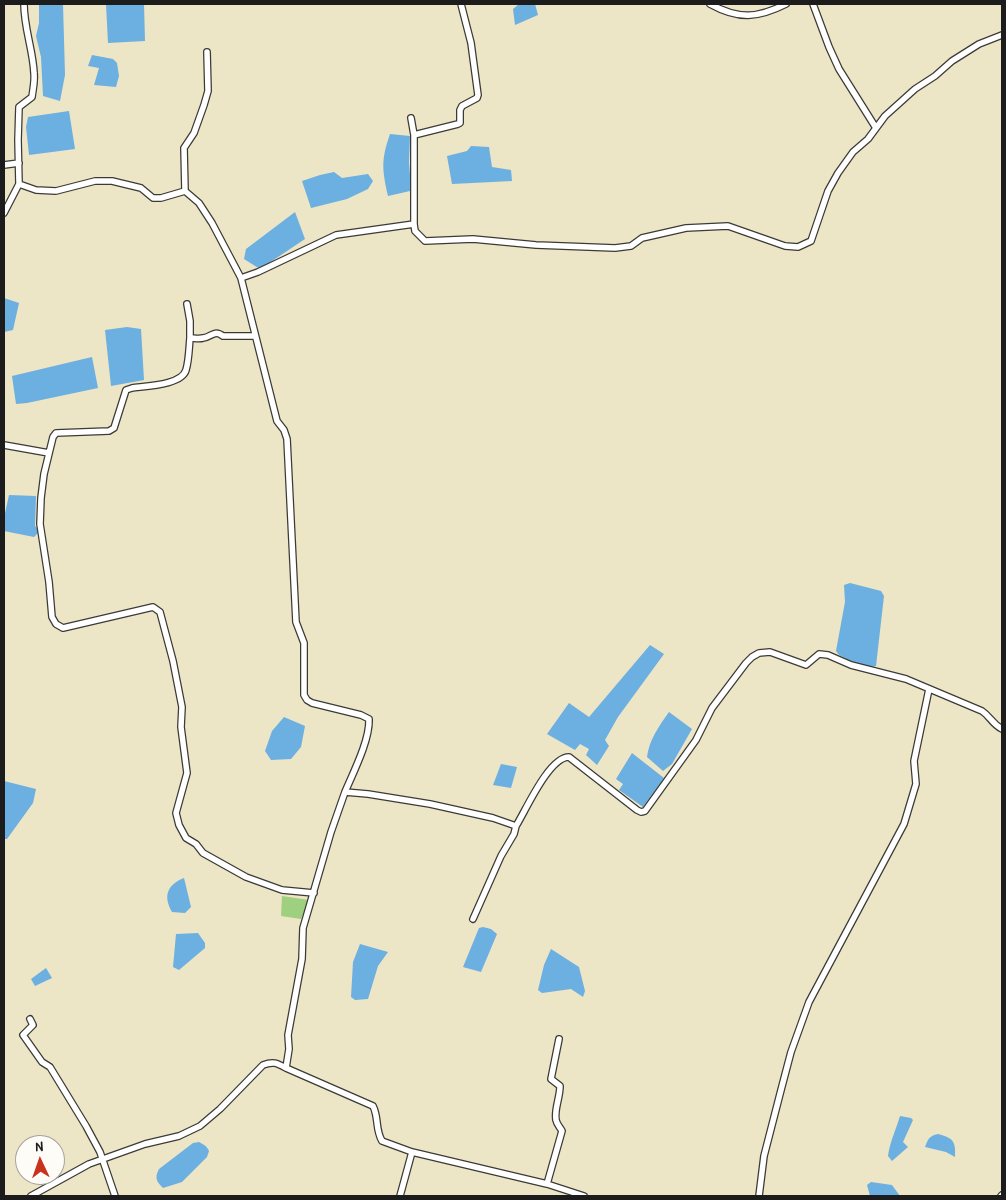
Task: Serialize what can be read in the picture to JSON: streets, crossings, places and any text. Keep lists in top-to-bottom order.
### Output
{
  "north": "top"
}
